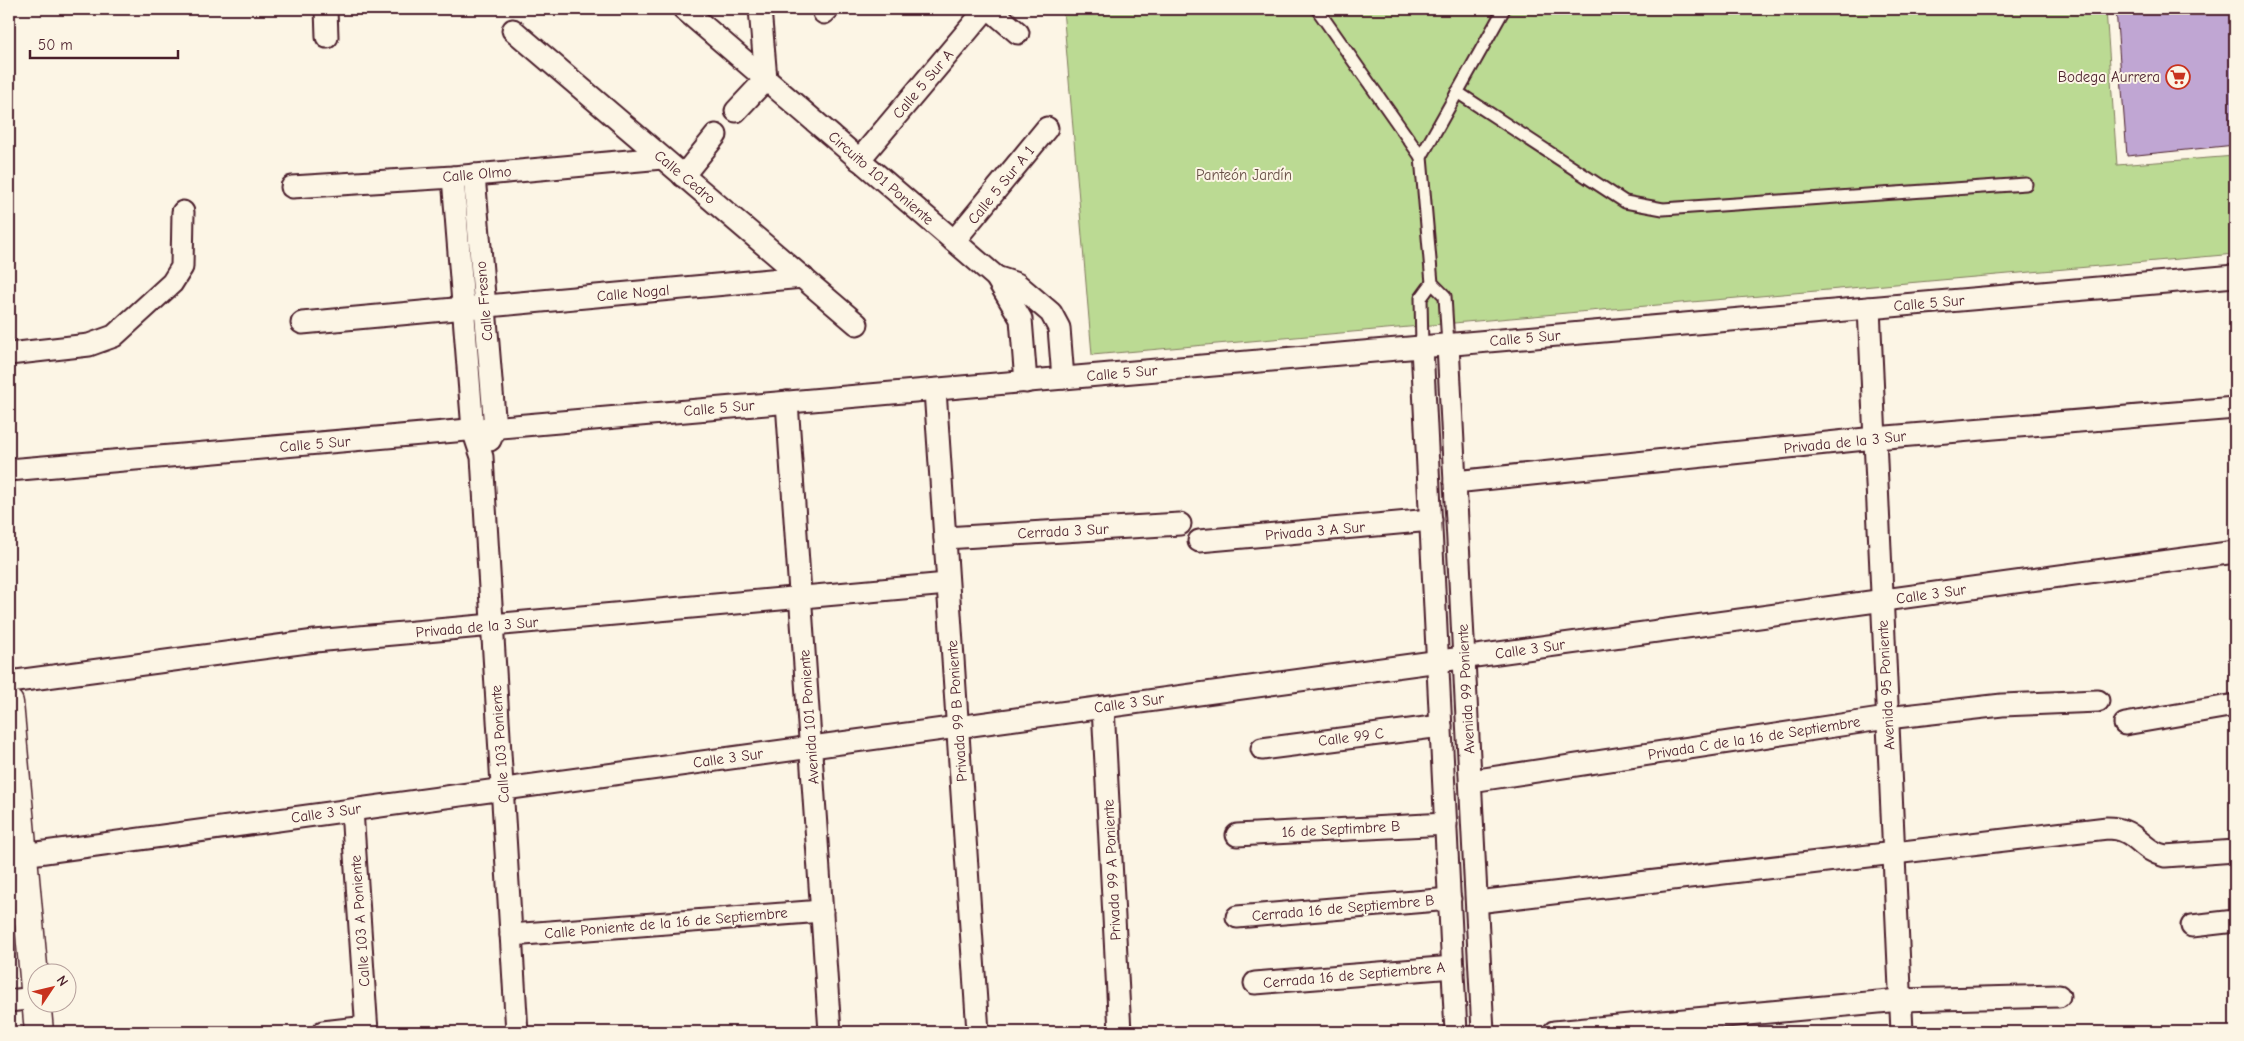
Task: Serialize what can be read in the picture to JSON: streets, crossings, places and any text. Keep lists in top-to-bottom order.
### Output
{
  "streets": {
    "street": [
      "Calle 5 Sur A",
      "Calle Olmo",
      "Calle Cedro",
      "Circuito 101 Poniente",
      "Calle 5 Sur A 1",
      "Calle Nogal",
      "Calle Fresno",
      "Calle 5 Sur",
      "Privada de la 3 Sur",
      "Cerrada 3 Sur",
      "Privada 3 A Sur",
      "Calle 3 Sur",
      "Avenida 95 Poniente",
      "Avenida 99 Poniente",
      "Privada 99 B Poniente",
      "Avenida 101 Poniente",
      "Calle 99 C",
      "Privada C de la 16 de Septiembre",
      "Calle 103 Poniente",
      "16 de Septimbre B",
      "Privada 99 A Poniente",
      "Cerrada 16 de Septiembre B",
      "Calle 103 A Poniente",
      "Calle Poniente de la 16 de Septiembre",
      "Cerrada 16 de Septiembre A"
    ]
  },
  "crossings": [
    ["Calle 5 Sur A", "Circuito 101 Poniente"],
    ["Calle Olmo", "Calle Cedro"],
    ["Calle Olmo", "Calle Fresno"],
    ["Calle Cedro", "Calle Nogal"],
    ["Circuito 101 Poniente", "Calle 5 Sur A 1"],
    ["Circuito 101 Poniente", "Calle 5 Sur"],
    ["Calle Nogal", "Calle Fresno"],
    ["Calle Fresno", "Calle 5 Sur"],
    ["Calle Fresno", "Calle 103 Poniente"],
    ["Calle 5 Sur", "Avenida 95 Poniente"],
    ["Calle 5 Sur", "Avenida 99 Poniente"],
    ["Calle 5 Sur", "Privada 99 B Poniente"],
    ["Calle 5 Sur", "Avenida 101 Poniente"],
    ["Calle 5 Sur", "Calle 103 Poniente"],
    ["Privada de la 3 Sur", "Avenida 95 Poniente"],
    ["Privada de la 3 Sur", "Avenida 99 Poniente"],
    ["Privada de la 3 Sur", "Privada 99 B Poniente"],
    ["Privada de la 3 Sur", "Avenida 101 Poniente"],
    ["Privada de la 3 Sur", "Calle 103 Poniente"],
    ["Cerrada 3 Sur", "Privada 99 B Poniente"],
    ["Privada 3 A Sur", "Avenida 99 Poniente"],
    ["Calle 3 Sur", "Avenida 95 Poniente"],
    ["Calle 3 Sur", "Avenida 99 Poniente"],
    ["Calle 3 Sur", "Privada 99 B Poniente"],
    ["Calle 3 Sur", "Avenida 101 Poniente"],
    ["Calle 3 Sur", "Calle 103 Poniente"],
    ["Calle 3 Sur", "Privada 99 A Poniente"],
    ["Calle 3 Sur", "Calle 103 A Poniente"],
    ["Avenida 95 Poniente", "Privada C de la 16 de Septiembre"],
    ["Avenida 99 Poniente", "Calle 99 C"],
    ["Avenida 99 Poniente", "Privada C de la 16 de Septiembre"],
    ["Avenida 99 Poniente", "16 de Septimbre B"],
    ["Avenida 99 Poniente", "Cerrada 16 de Septiembre B"],
    ["Avenida 99 Poniente", "Cerrada 16 de Septiembre A"],
    ["Avenida 101 Poniente", "Calle Poniente de la 16 de Septiembre"],
    ["Calle 103 Poniente", "Calle Poniente de la 16 de Septiembre"]
  ],
  "parks": ["Panteón Jardín"],
  "places": {
    "supermarket": ["Bodega Aurrera"]
  },
  "scale_bar": "50 m",
  "north": "top right"
}
